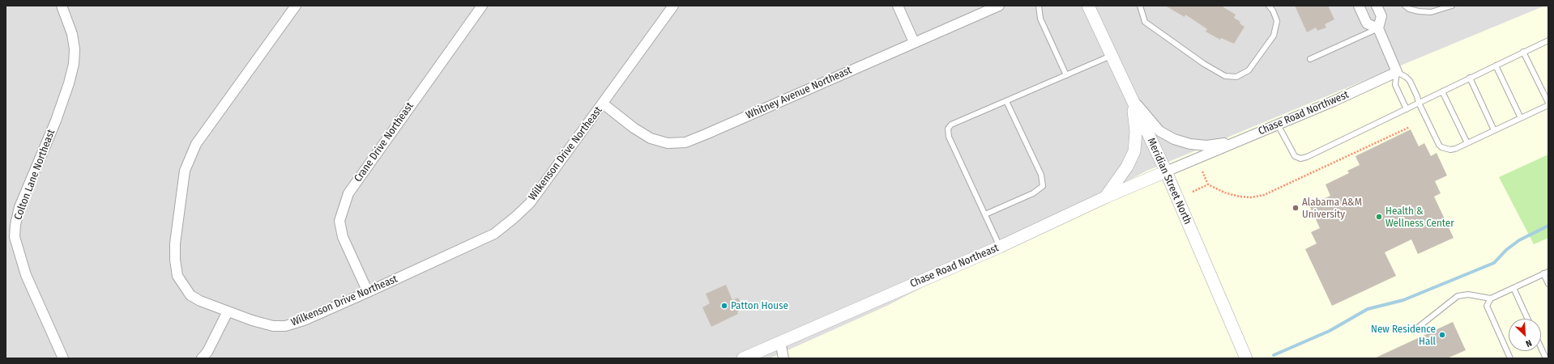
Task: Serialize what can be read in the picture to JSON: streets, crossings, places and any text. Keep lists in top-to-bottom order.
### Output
{
  "streets": {
    "street": [
      "Whitney Avenue Northeast",
      "Chase Road Northwest",
      "Crane Drive Northeast",
      "Wilkenson Drive Northeast",
      "Colton Lane Northeast",
      "Meridian Street North",
      "Chase Road Northeast"
    ]
  },
  "crossings": [
    ["Whitney Avenue Northeast", "Wilkenson Drive Northeast"],
    ["Chase Road Northwest", "Meridian Street North"],
    ["Chase Road Northwest", "Chase Road Northeast"],
    ["Crane Drive Northeast", "Wilkenson Drive Northeast"],
    ["Meridian Street North", "Chase Road Northeast"]
  ],
  "places": [
    "Alabama A&M University",
    "Health & Wellness Center",
    "Patton House",
    "New Residence Hall"
  ],
  "north": "bottom right"
}
